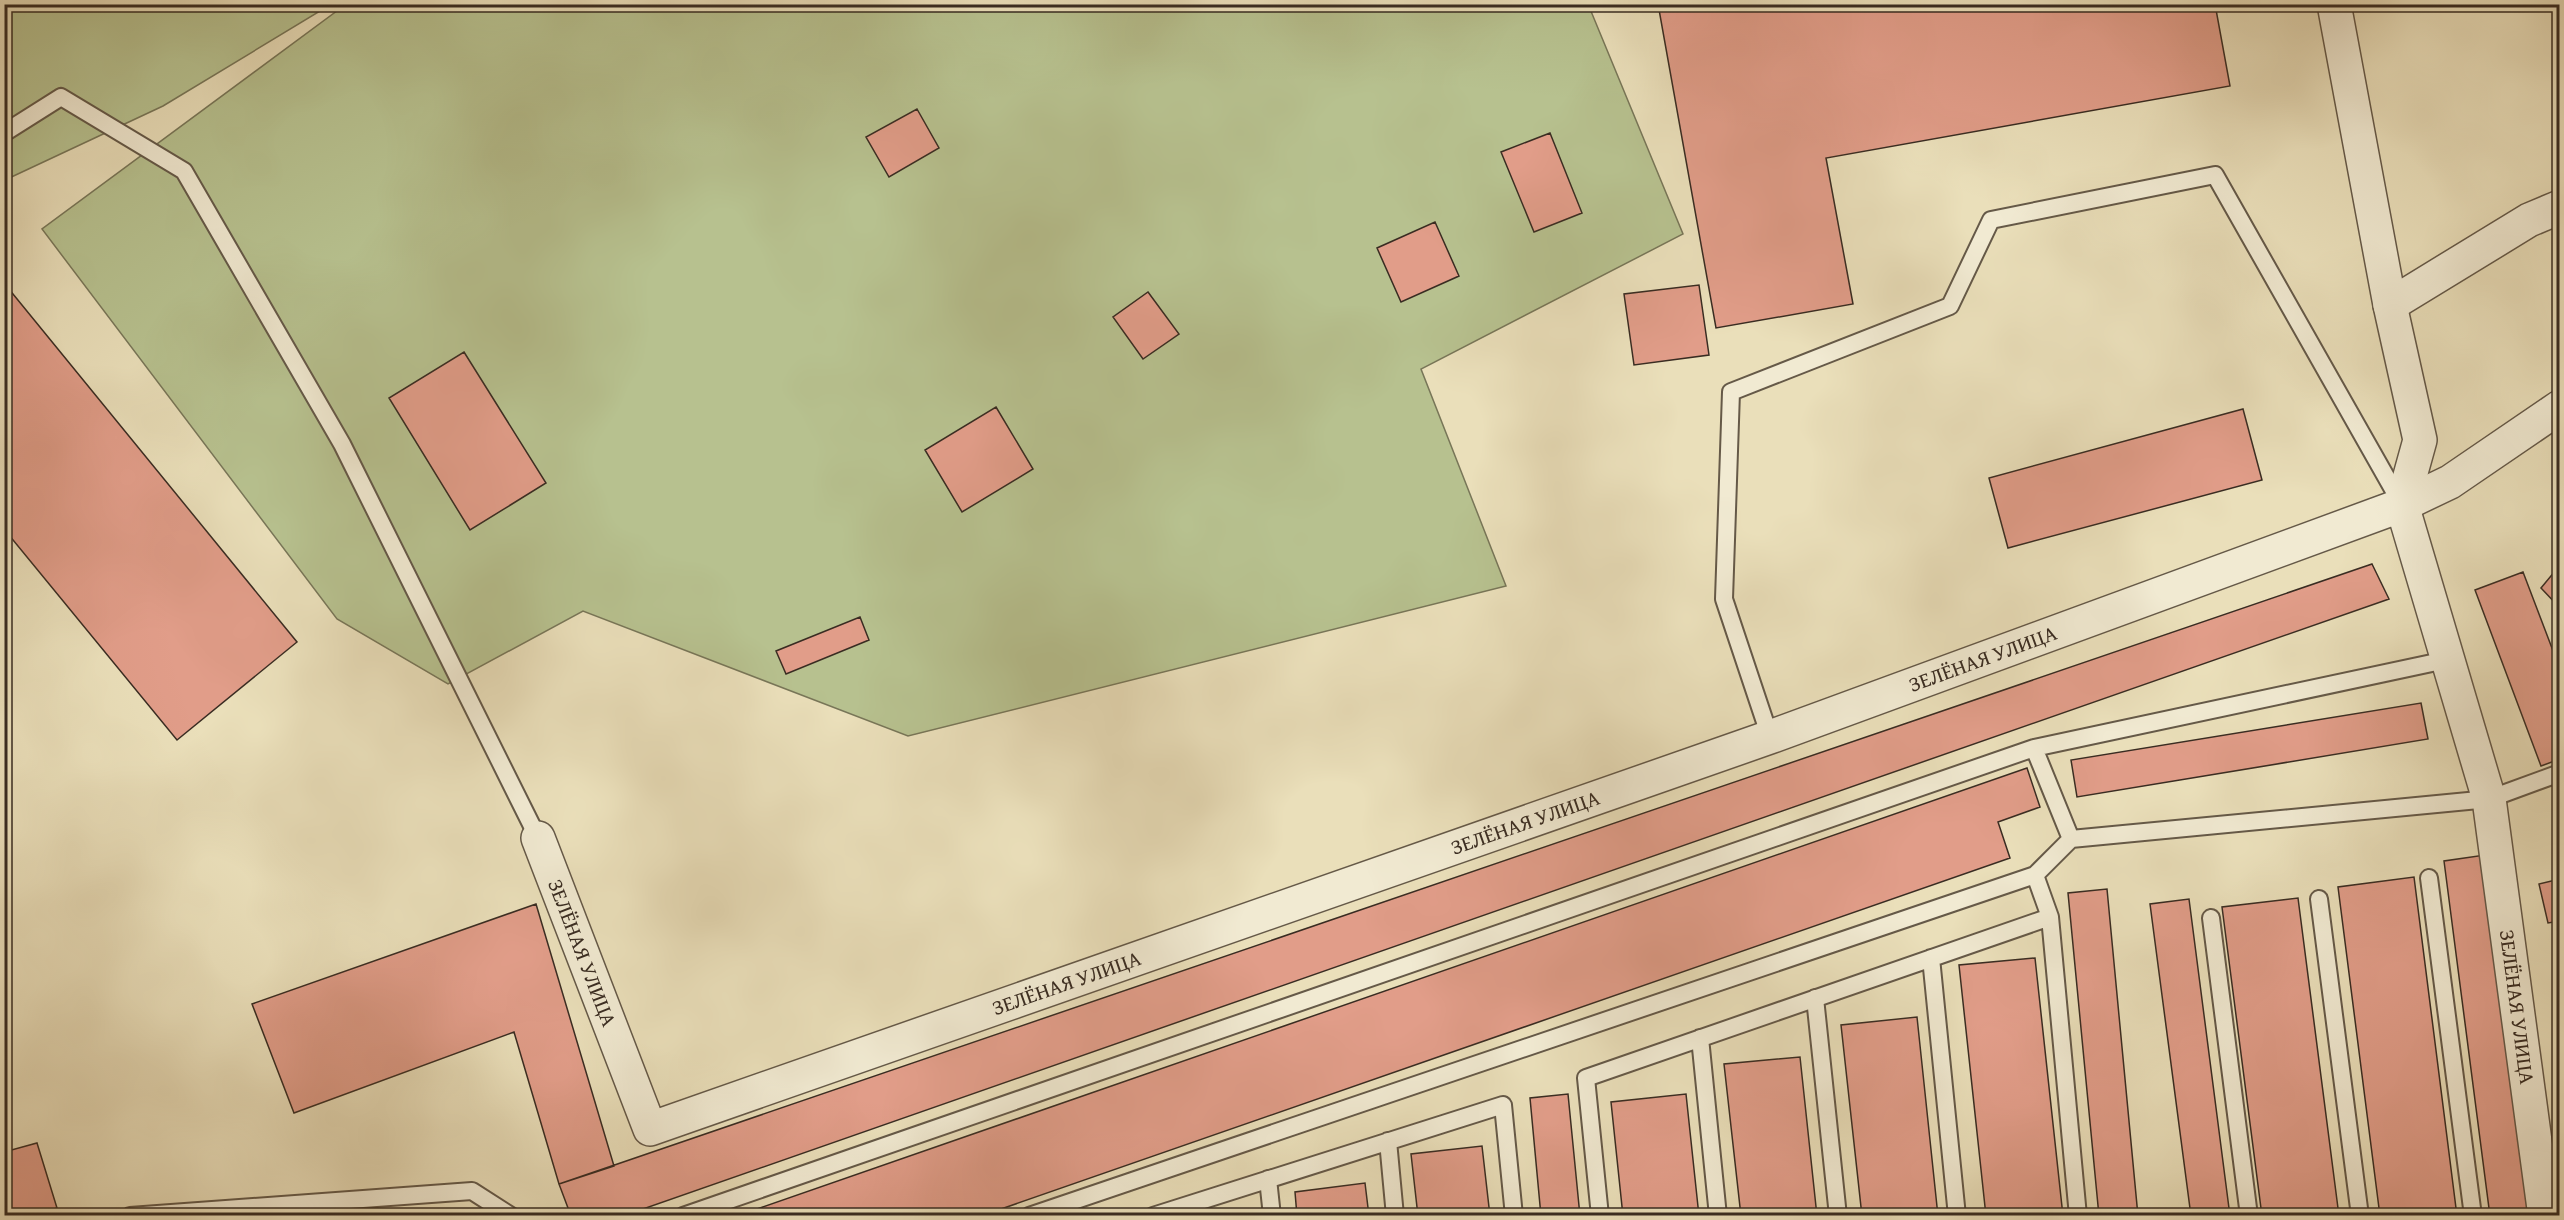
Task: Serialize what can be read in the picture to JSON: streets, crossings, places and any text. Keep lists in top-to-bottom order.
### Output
{
  "streets": {
    "street": ["ЗЕЛЁНАЯ УЛИЦА"]
  }
}
